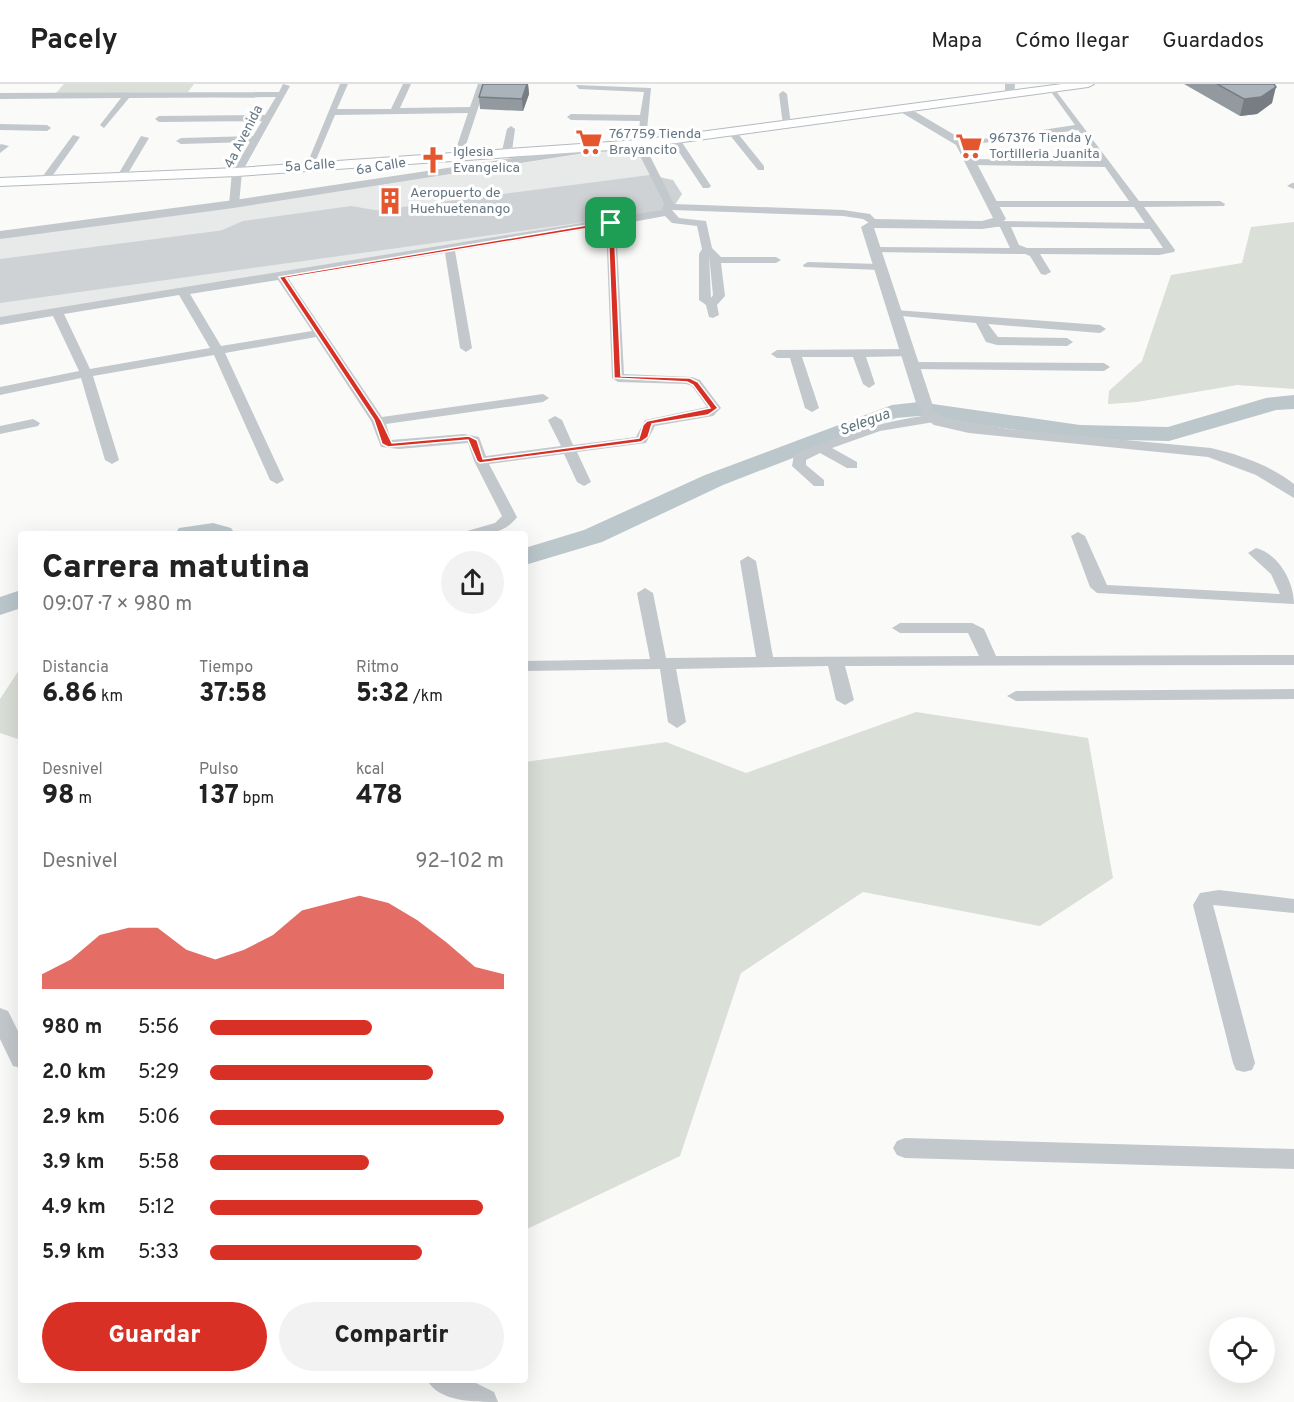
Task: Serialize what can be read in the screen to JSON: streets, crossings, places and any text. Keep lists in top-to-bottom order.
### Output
{
  "streets": {
    "main road": ["5a Calle", "6a Calle"],
    "street": ["4a Avenida"]
  },
  "crossings": [
    ["4a Avenida", "5a Calle"],
    ["4a Avenida", "6a Calle"],
    ["5a Calle", "6a Calle"]
  ],
  "water": ["Selegua"],
  "places": {
    "supermarket": ["767759 Tienda Brayancito", "967376 Tienda y Tortilleria Juanita"],
    "church": ["Iglesia Evangelica"],
    "building": ["Aeropuerto de Huehuetenango"]
  },
  "page": {
    "header": "Pacely",
    "nav": ["Mapa", "Cómo llegar", "Guardados"],
    "heading": ["Carrera matutina", "09:07 · 7 × 980 m"],
    "stats": [
      ["Distancia", "6.86 km"],
      ["Tiempo", "37:58"],
      ["Ritmo", "5:32 /km"],
      ["Desnivel", "98 m"],
      ["Pulso", "137 bpm"],
      ["kcal", "478"]
    ],
    "chart": ["Desnivel", "92–102 m"],
    "list": [
      {
        "name": "980 m",
        "note": "5:56"
      },
      {
        "name": "2.0 km",
        "note": "5:29"
      },
      {
        "name": "2.9 km",
        "note": "5:06"
      },
      {
        "name": "3.9 km",
        "note": "5:58"
      },
      {
        "name": "4.9 km",
        "note": "5:12"
      },
      {
        "name": "5.9 km",
        "note": "5:33"
      }
    ],
    "buttons": ["Guardar", "Compartir"]
  }
}
